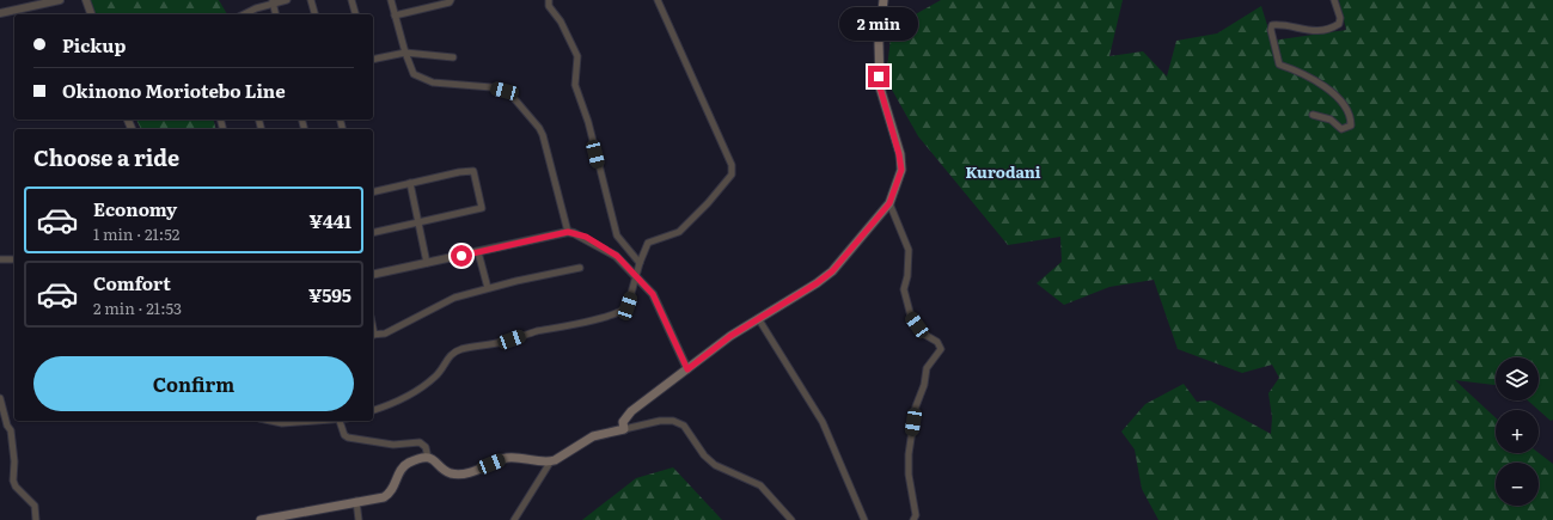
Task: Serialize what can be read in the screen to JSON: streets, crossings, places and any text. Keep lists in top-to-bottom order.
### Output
{
  "districts": ["Kurodani"],
  "page": {
    "bubble": "2 min",
    "banner": ["Pickup", "Okinono Moriotebo Line"],
    "heading": "Choose a ride",
    "list": [
      {
        "name": "Economy",
        "note": "1 min · 21:52",
        "value": "¥441"
      },
      {
        "name": "Comfort",
        "note": "2 min · 21:53",
        "value": "¥595"
      }
    ],
    "buttons": "Confirm",
    "map_buttons": ["+", "−"]
  }
}
